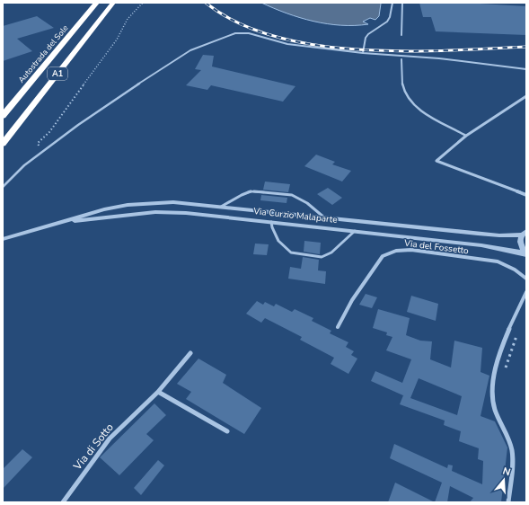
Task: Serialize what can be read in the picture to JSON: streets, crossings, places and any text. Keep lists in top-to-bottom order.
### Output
{
  "streets": {
    "highway": ["Autostrada del Sole", "A1"],
    "street": ["Via Curzio Malaparte", "Via del Fossetto", "Via di Sotto"]
  },
  "north": "top"
}
